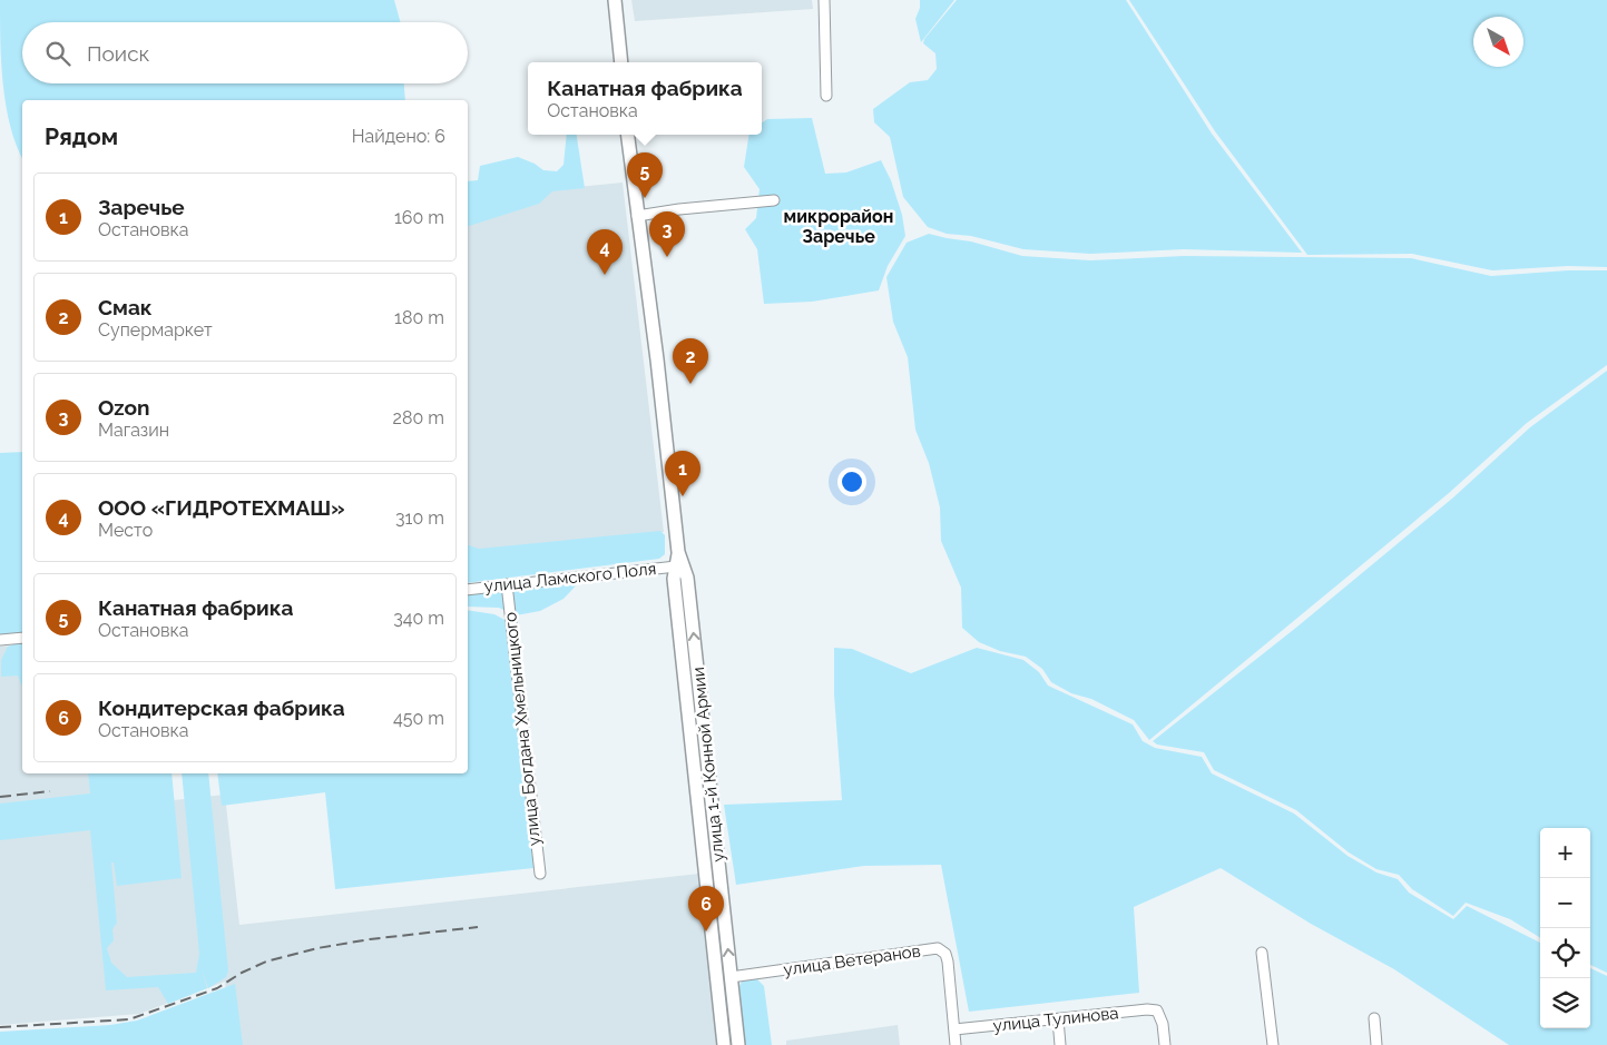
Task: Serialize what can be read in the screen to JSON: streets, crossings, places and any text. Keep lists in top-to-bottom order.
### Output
{
  "streets": {
    "main road": ["улица 1-й Конной Армии"],
    "street": [
      "улица Ламского Поля",
      "улица Богдана Хмельницкого",
      "улица Ветеранов",
      "улица Тулинова"
    ]
  },
  "crossings": [
    ["улица Ламского Поля", "улица Богдана Хмельницкого"],
    ["улица Ламского Поля", "улица 1-й Конной Армии"],
    ["улица 1-й Конной Армии", "улица Ветеранов"],
    ["улица Ветеранов", "улица Тулинова"]
  ],
  "districts": ["микрорайон Заречье"],
  "north": "bottom right",
  "page": {
    "search": "Поиск",
    "popup": ["Канатная фабрика", "Остановка"],
    "heading": ["Рядом", "Найдено: 6"],
    "pins": [
      "5",
      "3",
      "4",
      "2",
      "1",
      "6"
    ],
    "list": [
      {
        "mark": "1",
        "name": "Заречье",
        "note": "Остановка",
        "value": "160 m"
      },
      {
        "mark": "2",
        "name": "Смак",
        "note": "Супермаркет",
        "value": "180 m"
      },
      {
        "mark": "3",
        "name": "Ozon",
        "note": "Магазин",
        "value": "280 m"
      },
      {
        "mark": "4",
        "name": "ООО «ГИДРОТЕХМАШ»",
        "note": "Место",
        "value": "310 m"
      },
      {
        "mark": "5",
        "name": "Канатная фабрика",
        "note": "Остановка",
        "value": "340 m"
      },
      {
        "mark": "6",
        "name": "Кондитерская фабрика",
        "note": "Остановка",
        "value": "450 m"
      }
    ],
    "map_buttons": ["+", "−"]
  }
}
